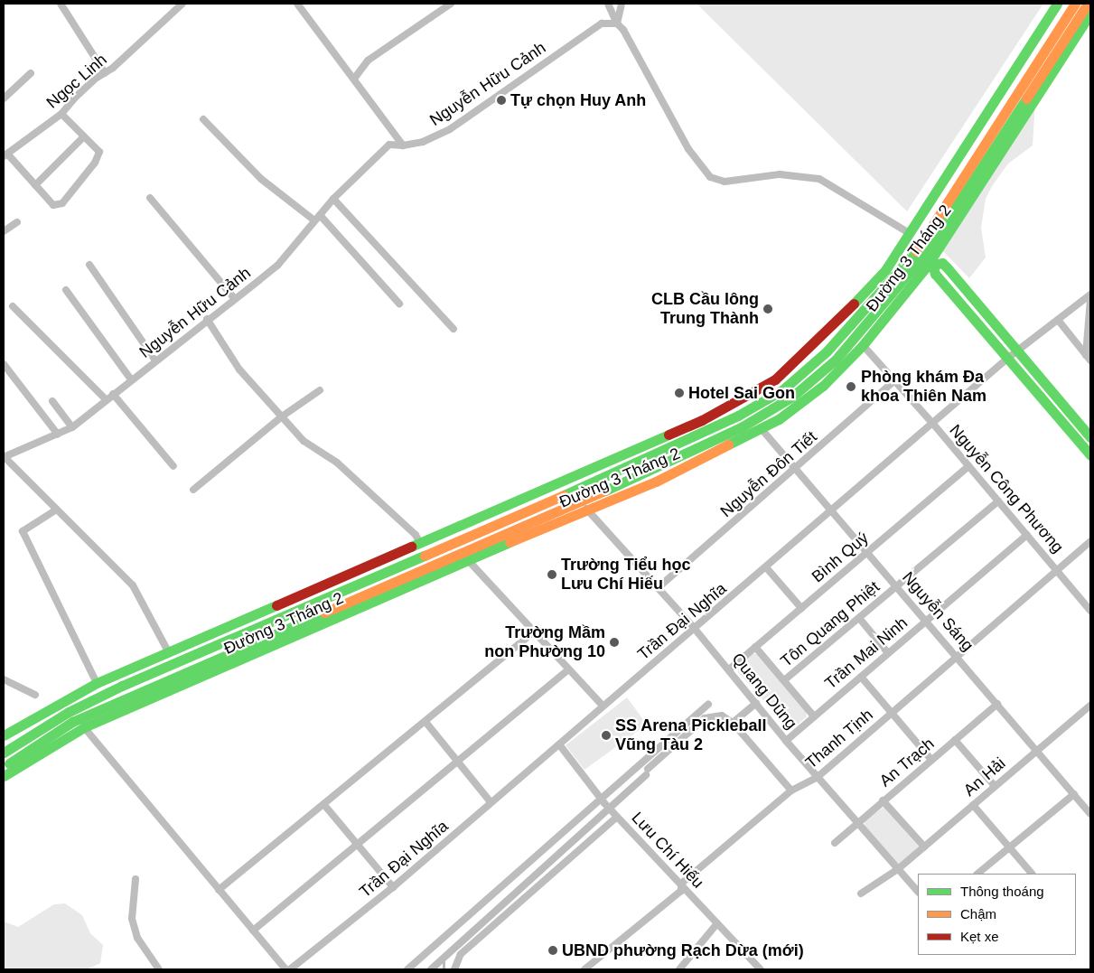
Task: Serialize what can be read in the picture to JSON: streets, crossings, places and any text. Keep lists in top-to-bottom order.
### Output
{
  "streets": {
    "main road": ["Đường 3 Tháng 2"],
    "street": [
      "Ngọc Linh",
      "Nguyễn Hữu Cảnh",
      "Nguyễn Đôn Tiết",
      "Nguyễn Công Phương",
      "Bình Quý",
      "Nguyễn Sáng",
      "Trần Đại Nghĩa",
      "Tôn Quang Phiệt",
      "Trần Mai Ninh",
      "Quang Dũng",
      "Thanh Tịnh",
      "An Trạch",
      "An Hải",
      "Lưu Chí Hiếu"
    ]
  },
  "crossings": [
    ["Đường 3 Tháng 2", "Nguyễn Công Phương"],
    ["Đường 3 Tháng 2", "Nguyễn Sáng"],
    ["Đường 3 Tháng 2", "Quang Dũng"],
    ["Nguyễn Đôn Tiết", "Nguyễn Công Phương"],
    ["Nguyễn Đôn Tiết", "Nguyễn Sáng"],
    ["Nguyễn Đôn Tiết", "Quang Dũng"],
    ["Nguyễn Công Phương", "Bình Quý"],
    ["Nguyễn Công Phương", "Trần Đại Nghĩa"],
    ["Nguyễn Công Phương", "Tôn Quang Phiệt"],
    ["Nguyễn Công Phương", "Trần Mai Ninh"],
    ["Nguyễn Công Phương", "Thanh Tịnh"],
    ["Bình Quý", "Nguyễn Sáng"],
    ["Bình Quý", "Quang Dũng"],
    ["Nguyễn Sáng", "Trần Đại Nghĩa"],
    ["Nguyễn Sáng", "Tôn Quang Phiệt"],
    ["Nguyễn Sáng", "Trần Mai Ninh"],
    ["Nguyễn Sáng", "Thanh Tịnh"],
    ["Nguyễn Sáng", "An Trạch"],
    ["Nguyễn Sáng", "An Hải"],
    ["Trần Đại Nghĩa", "Quang Dũng"],
    ["Trần Đại Nghĩa", "Lưu Chí Hiếu"],
    ["Trần Mai Ninh", "Quang Dũng"],
    ["Quang Dũng", "Thanh Tịnh"],
    ["Quang Dũng", "An Trạch"],
    ["Quang Dũng", "An Hải"],
    ["Thanh Tịnh", "Lưu Chí Hiếu"]
  ],
  "places": [
    "Tự chọn Huy Anh",
    "CLB Cầu lông Trung Thành",
    "Phòng khám Đa khoa Thiên Nam",
    "Hotel Sai Gon",
    "Trường Tiểu học Lưu Chí Hiếu",
    "Trường Mầm non Phường 10",
    "SS Arena Pickleball Vũng Tàu 2",
    "UBND phường Rạch Dừa (mới)"
  ],
  "legend": ["Thông thoáng", "Chậm", "Kẹt xe"]
}
